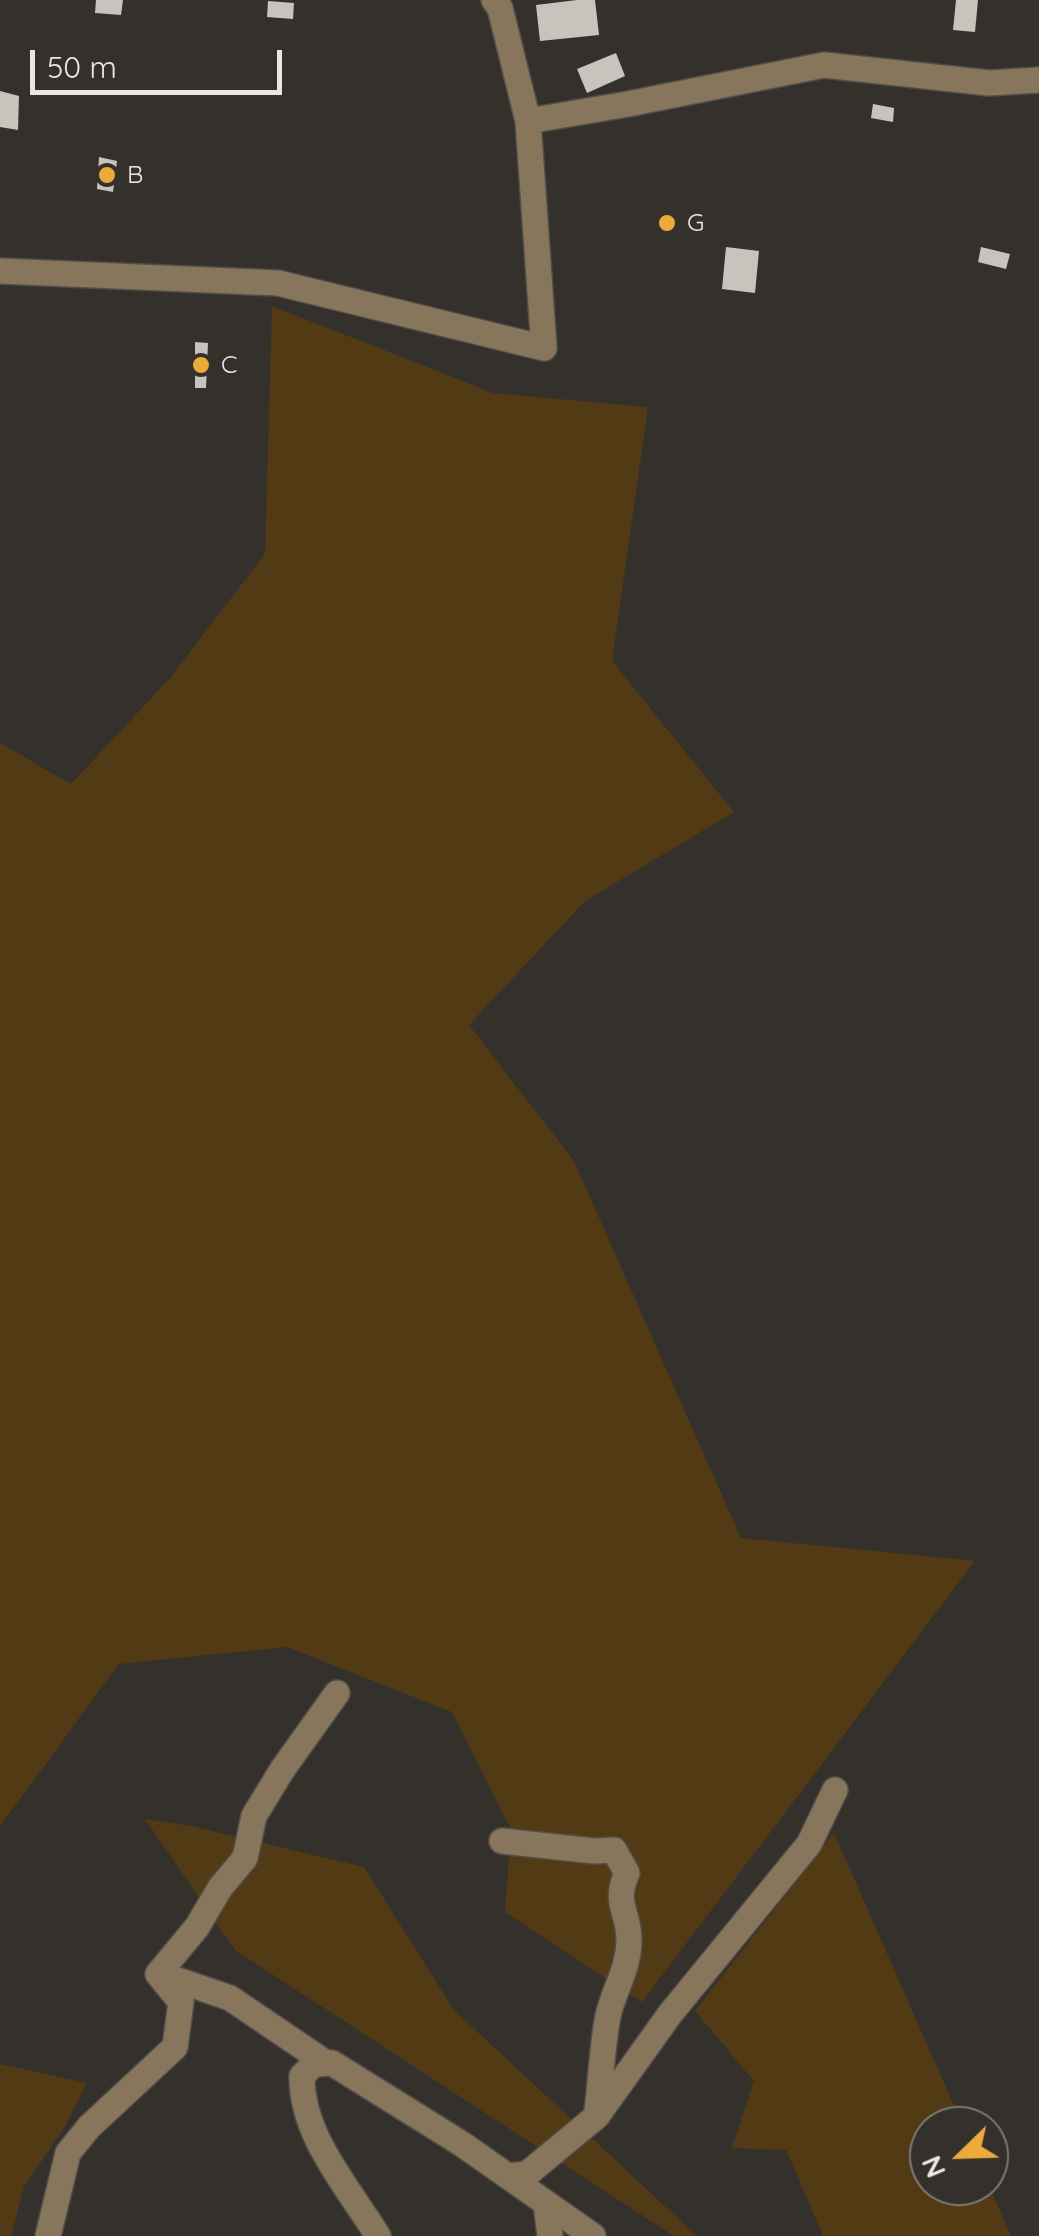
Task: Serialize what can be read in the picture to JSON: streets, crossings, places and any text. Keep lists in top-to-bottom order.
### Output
{
  "places": ["B", "G", "C"],
  "scale_bar": "50 m",
  "north": "bottom left"
}
